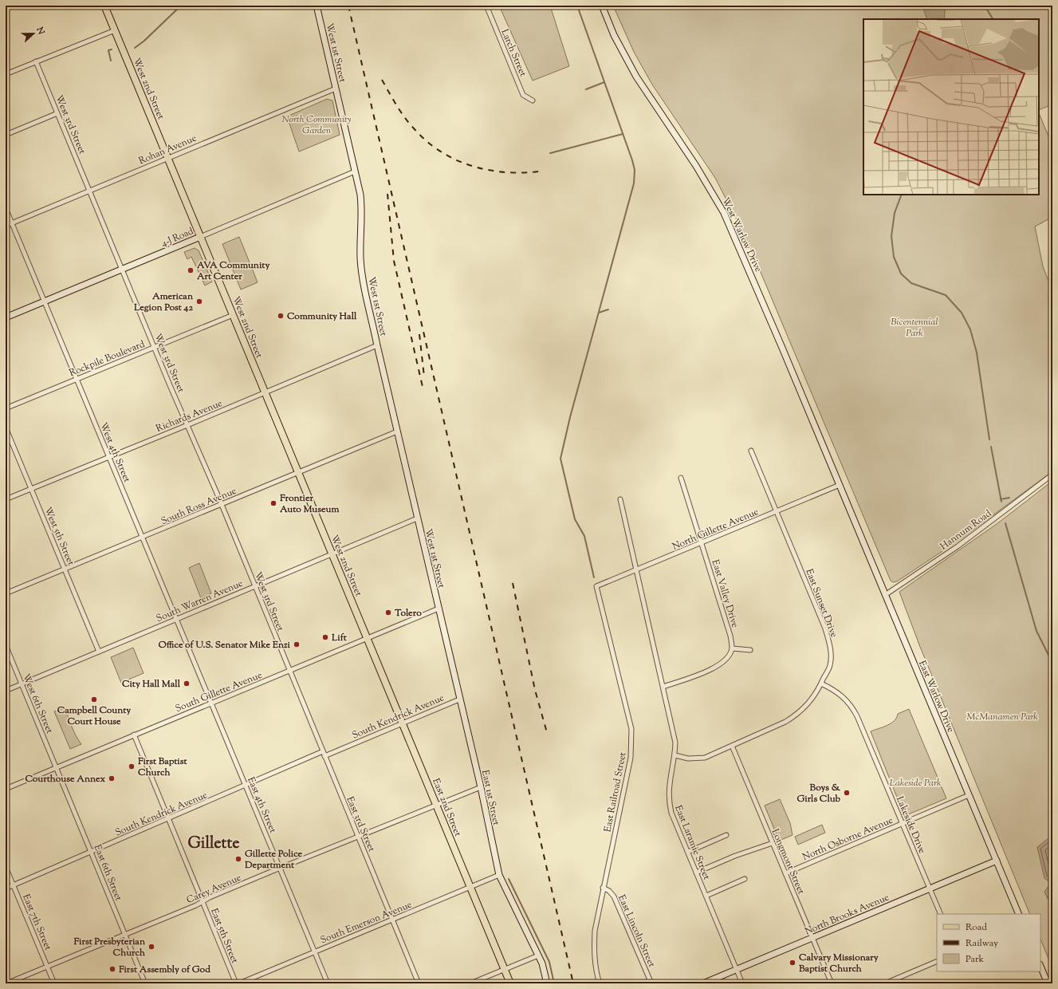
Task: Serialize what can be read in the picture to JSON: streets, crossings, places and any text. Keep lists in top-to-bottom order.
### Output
{
  "streets": {
    "main road": ["West 2nd Street", "East 2nd Street"],
    "street": [
      "West 1st Street",
      "Larch Street",
      "West 3rd Street",
      "Rohan Avenue",
      "West Warlow Drive",
      "4-J Road",
      "Rockpile Boulevard",
      "Richards Avenue",
      "West 4th Street",
      "South Ross Avenue",
      "North Gillette Avenue",
      "Hannum Road",
      "West 5th Street",
      "East Valley Drive",
      "South Warren Avenue",
      "East Sunset Drive",
      "South Gillette Avenue",
      "East Warlow Drive",
      "West 6th Street",
      "South Kendrick Avenue",
      "East Railroad Street",
      "East 1st Street",
      "East 4th Street",
      "East 3rd Street",
      "Lakeside Drive",
      "North Osborne Avenue",
      "East Laramie Street",
      "Longmont Street",
      "East 6th Street",
      "Carey Avenue",
      "North Brooks Avenue",
      "East 7th Street",
      "South Emerson Avenue",
      "East Lincoln Street",
      "East 5th Street"
    ]
  },
  "crossings": [
    ["West 1st Street", "Rohan Avenue"],
    ["West 1st Street", "4-J Road"],
    ["West 1st Street", "Richards Avenue"],
    ["West 1st Street", "South Ross Avenue"],
    ["West 1st Street", "South Warren Avenue"],
    ["West 1st Street", "South Gillette Avenue"],
    ["West 1st Street", "East 1st Street"],
    ["West 2nd Street", "Rohan Avenue"],
    ["West 2nd Street", "4-J Road"],
    ["West 2nd Street", "Rockpile Boulevard"],
    ["West 2nd Street", "Richards Avenue"],
    ["West 2nd Street", "South Ross Avenue"],
    ["West 2nd Street", "South Warren Avenue"],
    ["West 2nd Street", "South Gillette Avenue"],
    ["West 2nd Street", "East 2nd Street"],
    ["West 3rd Street", "Rohan Avenue"],
    ["West 3rd Street", "4-J Road"],
    ["West 3rd Street", "Rockpile Boulevard"],
    ["West 3rd Street", "Richards Avenue"],
    ["West 3rd Street", "South Ross Avenue"],
    ["West 3rd Street", "South Warren Avenue"],
    ["West 3rd Street", "South Gillette Avenue"],
    ["West 3rd Street", "East 3rd Street"],
    ["Rohan Avenue", "West 4th Street"],
    ["West Warlow Drive", "North Gillette Avenue"],
    ["West Warlow Drive", "East Warlow Drive"],
    ["4-J Road", "West 4th Street"],
    ["Rockpile Boulevard", "West 4th Street"],
    ["Richards Avenue", "West 4th Street"],
    ["Richards Avenue", "West 5th Street"],
    ["West 4th Street", "South Ross Avenue"],
    ["West 4th Street", "South Warren Avenue"],
    ["West 4th Street", "South Gillette Avenue"],
    ["West 4th Street", "East 4th Street"],
    ["South Ross Avenue", "West 5th Street"],
    ["North Gillette Avenue", "East Valley Drive"],
    ["North Gillette Avenue", "East Sunset Drive"],
    ["North Gillette Avenue", "East Warlow Drive"],
    ["North Gillette Avenue", "East Railroad Street"],
    ["North Gillette Avenue", "East Laramie Street"],
    ["Hannum Road", "East Warlow Drive"],
    ["West 5th Street", "South Warren Avenue"],
    ["South Warren Avenue", "West 6th Street"],
    ["East Sunset Drive", "Lakeside Drive"],
    ["East Sunset Drive", "East Laramie Street"],
    ["East Sunset Drive", "Longmont Street"],
    ["South Gillette Avenue", "West 6th Street"],
    ["South Gillette Avenue", "East 1st Street"],
    ["South Gillette Avenue", "East 4th Street"],
    ["South Gillette Avenue", "East 2nd Street"],
    ["South Gillette Avenue", "East 3rd Street"],
    ["South Gillette Avenue", "East 6th Street"],
    ["South Gillette Avenue", "East 5th Street"],
    ["East Warlow Drive", "North Osborne Avenue"],
    ["East Warlow Drive", "North Brooks Avenue"],
    ["West 6th Street", "East 6th Street"],
    ["South Kendrick Avenue", "East 1st Street"],
    ["South Kendrick Avenue", "East 4th Street"],
    ["South Kendrick Avenue", "East 2nd Street"],
    ["South Kendrick Avenue", "East 3rd Street"],
    ["South Kendrick Avenue", "East 6th Street"],
    ["South Kendrick Avenue", "East 7th Street"],
    ["South Kendrick Avenue", "East 5th Street"],
    ["East Railroad Street", "East Lincoln Street"],
    ["East 1st Street", "Carey Avenue"],
    ["East 1st Street", "South Emerson Avenue"],
    ["East 4th Street", "Carey Avenue"],
    ["East 4th Street", "South Emerson Avenue"],
    ["East 2nd Street", "Carey Avenue"],
    ["East 2nd Street", "South Emerson Avenue"],
    ["East 3rd Street", "Carey Avenue"],
    ["East 3rd Street", "South Emerson Avenue"],
    ["Lakeside Drive", "North Osborne Avenue"],
    ["Lakeside Drive", "North Brooks Avenue"],
    ["North Osborne Avenue", "Longmont Street"],
    ["East Laramie Street", "North Brooks Avenue"],
    ["Longmont Street", "North Brooks Avenue"],
    ["East 6th Street", "Carey Avenue"],
    ["Carey Avenue", "East 7th Street"],
    ["Carey Avenue", "East 5th Street"]
  ],
  "districts": ["Gillette"],
  "parks": [
    "North Community Garden",
    "Bicentennial Park",
    "McManamen Park",
    "Lakeside Park"
  ],
  "places": [
    "AVA Community Art Center",
    "American Legion Post 42",
    "Community Hall",
    "Frontier Auto Museum",
    "Tolero",
    "Lift",
    "Office of U.S. Senator Mike Enzi",
    "City Hall Mall",
    "Campbell County Court House",
    "First Baptist Church",
    "Courthouse Annex",
    "Boys & Girls Club",
    "Gillette Police Department",
    "First Presbyterian Church",
    "Calvary Missionary Baptist Church",
    "First Assembly of God"
  ],
  "legend": ["Road", "Railway", "Park"],
  "north": "right"
}
